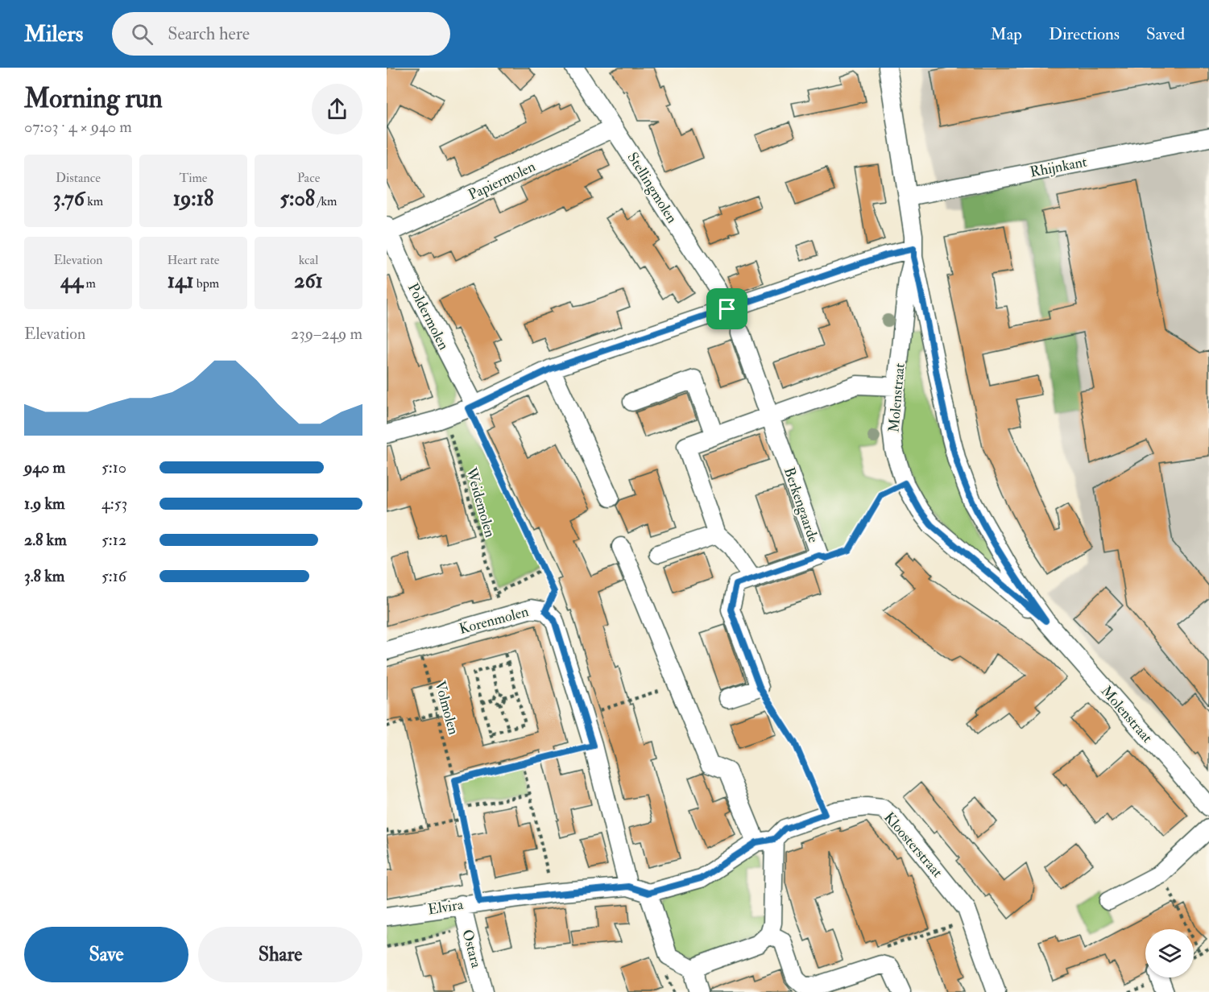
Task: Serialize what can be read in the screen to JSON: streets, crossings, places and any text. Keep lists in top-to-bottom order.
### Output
{
  "streets": {
    "street": [
      "Rhijnkant",
      "Papiermolen",
      "Stellingmolen",
      "Poldermolen",
      "Molenstraat",
      "Berkengaarde",
      "Korenmolen",
      "Kloosterstraat",
      "Elvira",
      "Ostara"
    ],
    "path": ["Weidemolen", "Volmolen"]
  },
  "crossings": [
    ["Rhijnkant", "Molenstraat"],
    ["Papiermolen", "Stellingmolen"],
    ["Papiermolen", "Poldermolen"],
    ["Poldermolen", "Weidemolen"],
    ["Weidemolen", "Korenmolen"],
    ["Korenmolen", "Volmolen"],
    ["Korenmolen", "Elvira"],
    ["Volmolen", "Elvira"],
    ["Kloosterstraat", "Elvira"],
    ["Elvira", "Ostara"]
  ],
  "page": {
    "header": "Milers",
    "search": "Search here",
    "nav": ["Map", "Directions", "Saved"],
    "heading": ["Morning run", "07:03 · 4 × 940 m"],
    "stats": [
      ["Distance", "3.76 km"],
      ["Time", "19:18"],
      ["Pace", "5:08 /km"],
      ["Elevation", "44 m"],
      ["Heart rate", "141 bpm"],
      ["kcal", "261"]
    ],
    "chart": ["Elevation", "239–249 m"],
    "list": [
      {
        "name": "940 m",
        "note": "5:10"
      },
      {
        "name": "1.9 km",
        "note": "4:53"
      },
      {
        "name": "2.8 km",
        "note": "5:12"
      },
      {
        "name": "3.8 km",
        "note": "5:16"
      }
    ],
    "buttons": ["Save", "Share"]
  }
}
